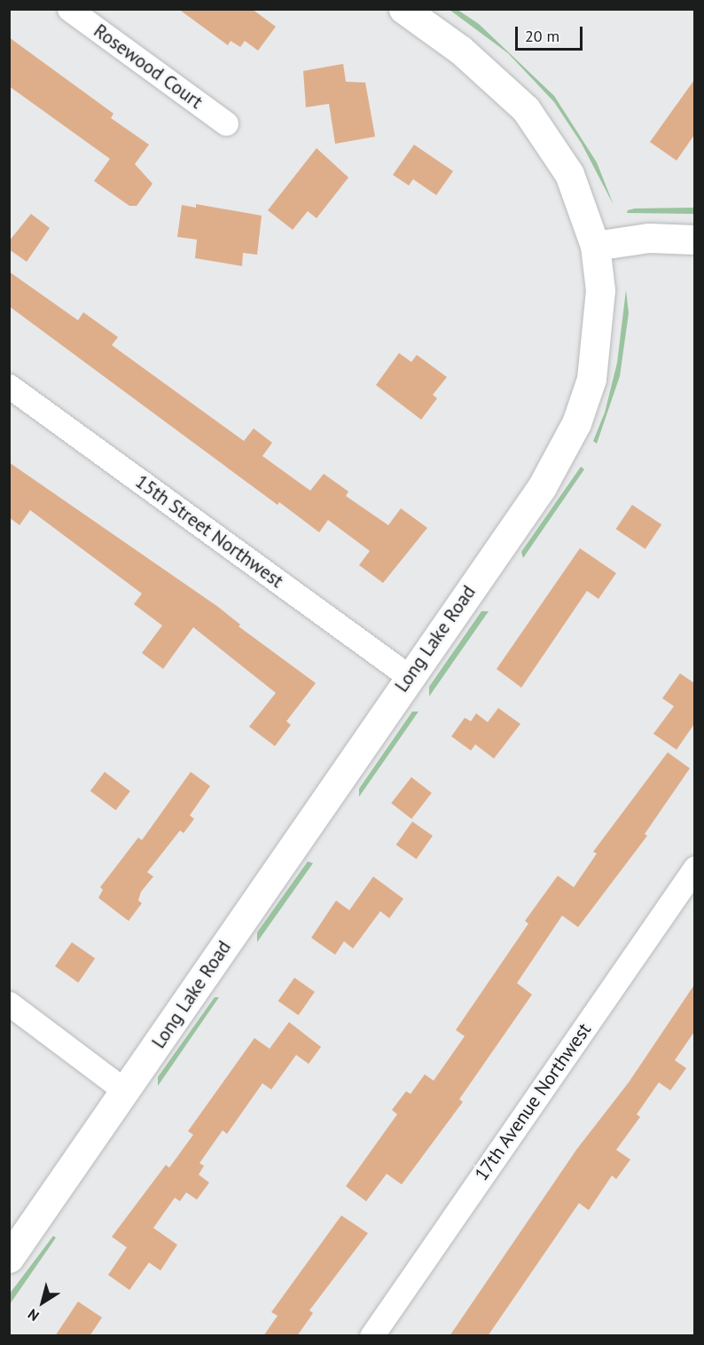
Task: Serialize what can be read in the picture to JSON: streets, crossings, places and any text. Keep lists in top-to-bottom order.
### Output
{
  "streets": {
    "street": [
      "Rosewood Court",
      "15th Street Northwest",
      "Long Lake Road",
      "17th Avenue Northwest"
    ]
  },
  "crossings": [
    ["15th Street Northwest", "Long Lake Road"]
  ],
  "scale_bar": "20 m",
  "north": "bottom left"
}
